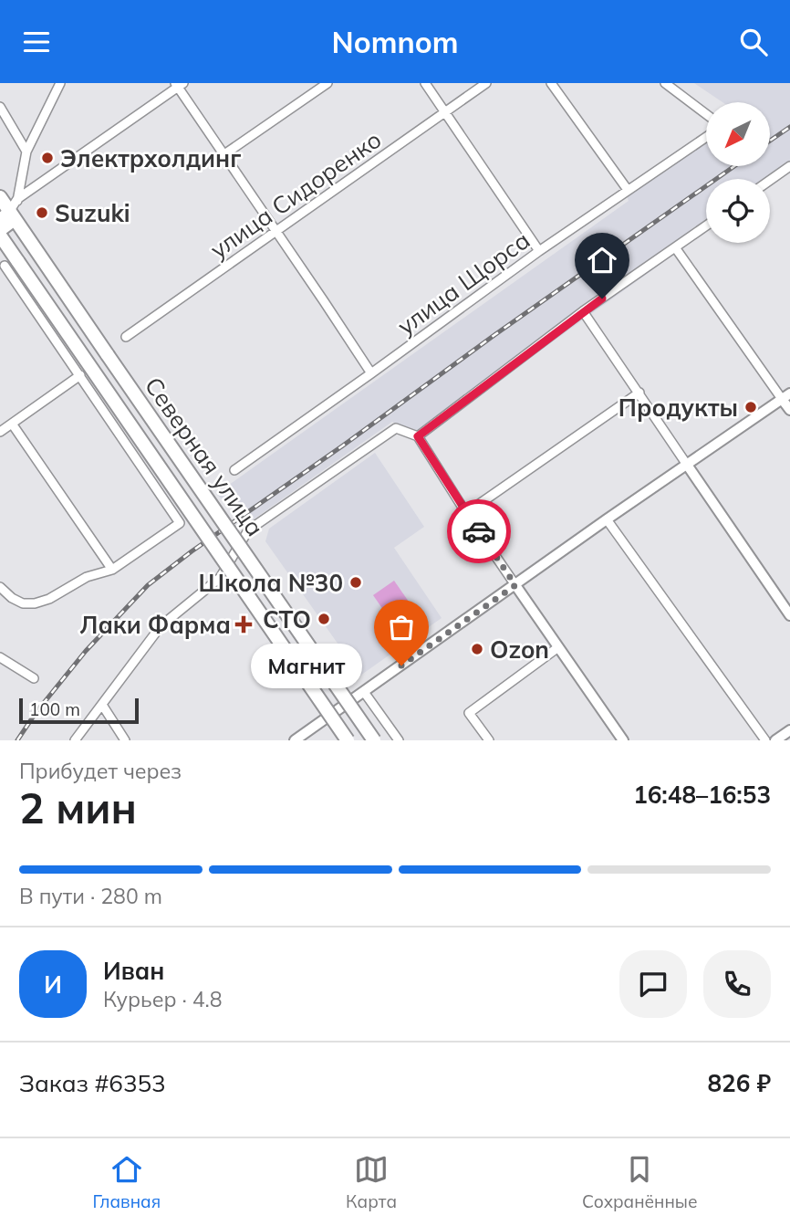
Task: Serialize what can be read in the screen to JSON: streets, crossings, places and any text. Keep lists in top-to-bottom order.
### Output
{
  "streets": {
    "main road": ["Северная улица"],
    "street": ["улица Сидоренко", "улица Щорса"]
  },
  "places": {
    "other": [
      "Электрхолдинг",
      "Suzuki",
      "Продукты",
      "Школа №30",
      "СТО",
      "Ozon",
      "Магнит"
    ],
    "health": ["Лаки Фарма"]
  },
  "scale_bar": "100 m",
  "north": "bottom left",
  "page": {
    "header": "Nomnom",
    "bubble": "Магнит",
    "scale": "100 m",
    "heading": ["2 мин", "Прибудет через", "16:48–16:53"],
    "panel": [
      "Иван",
      "Курьер · 4.8",
      "Заказ #6353",
      "826 ₽"
    ],
    "bar": "В пути · 280 m",
    "round": "И",
    "tabs": ["Главная", "Карта", "Сохранённые"]
  }
}
